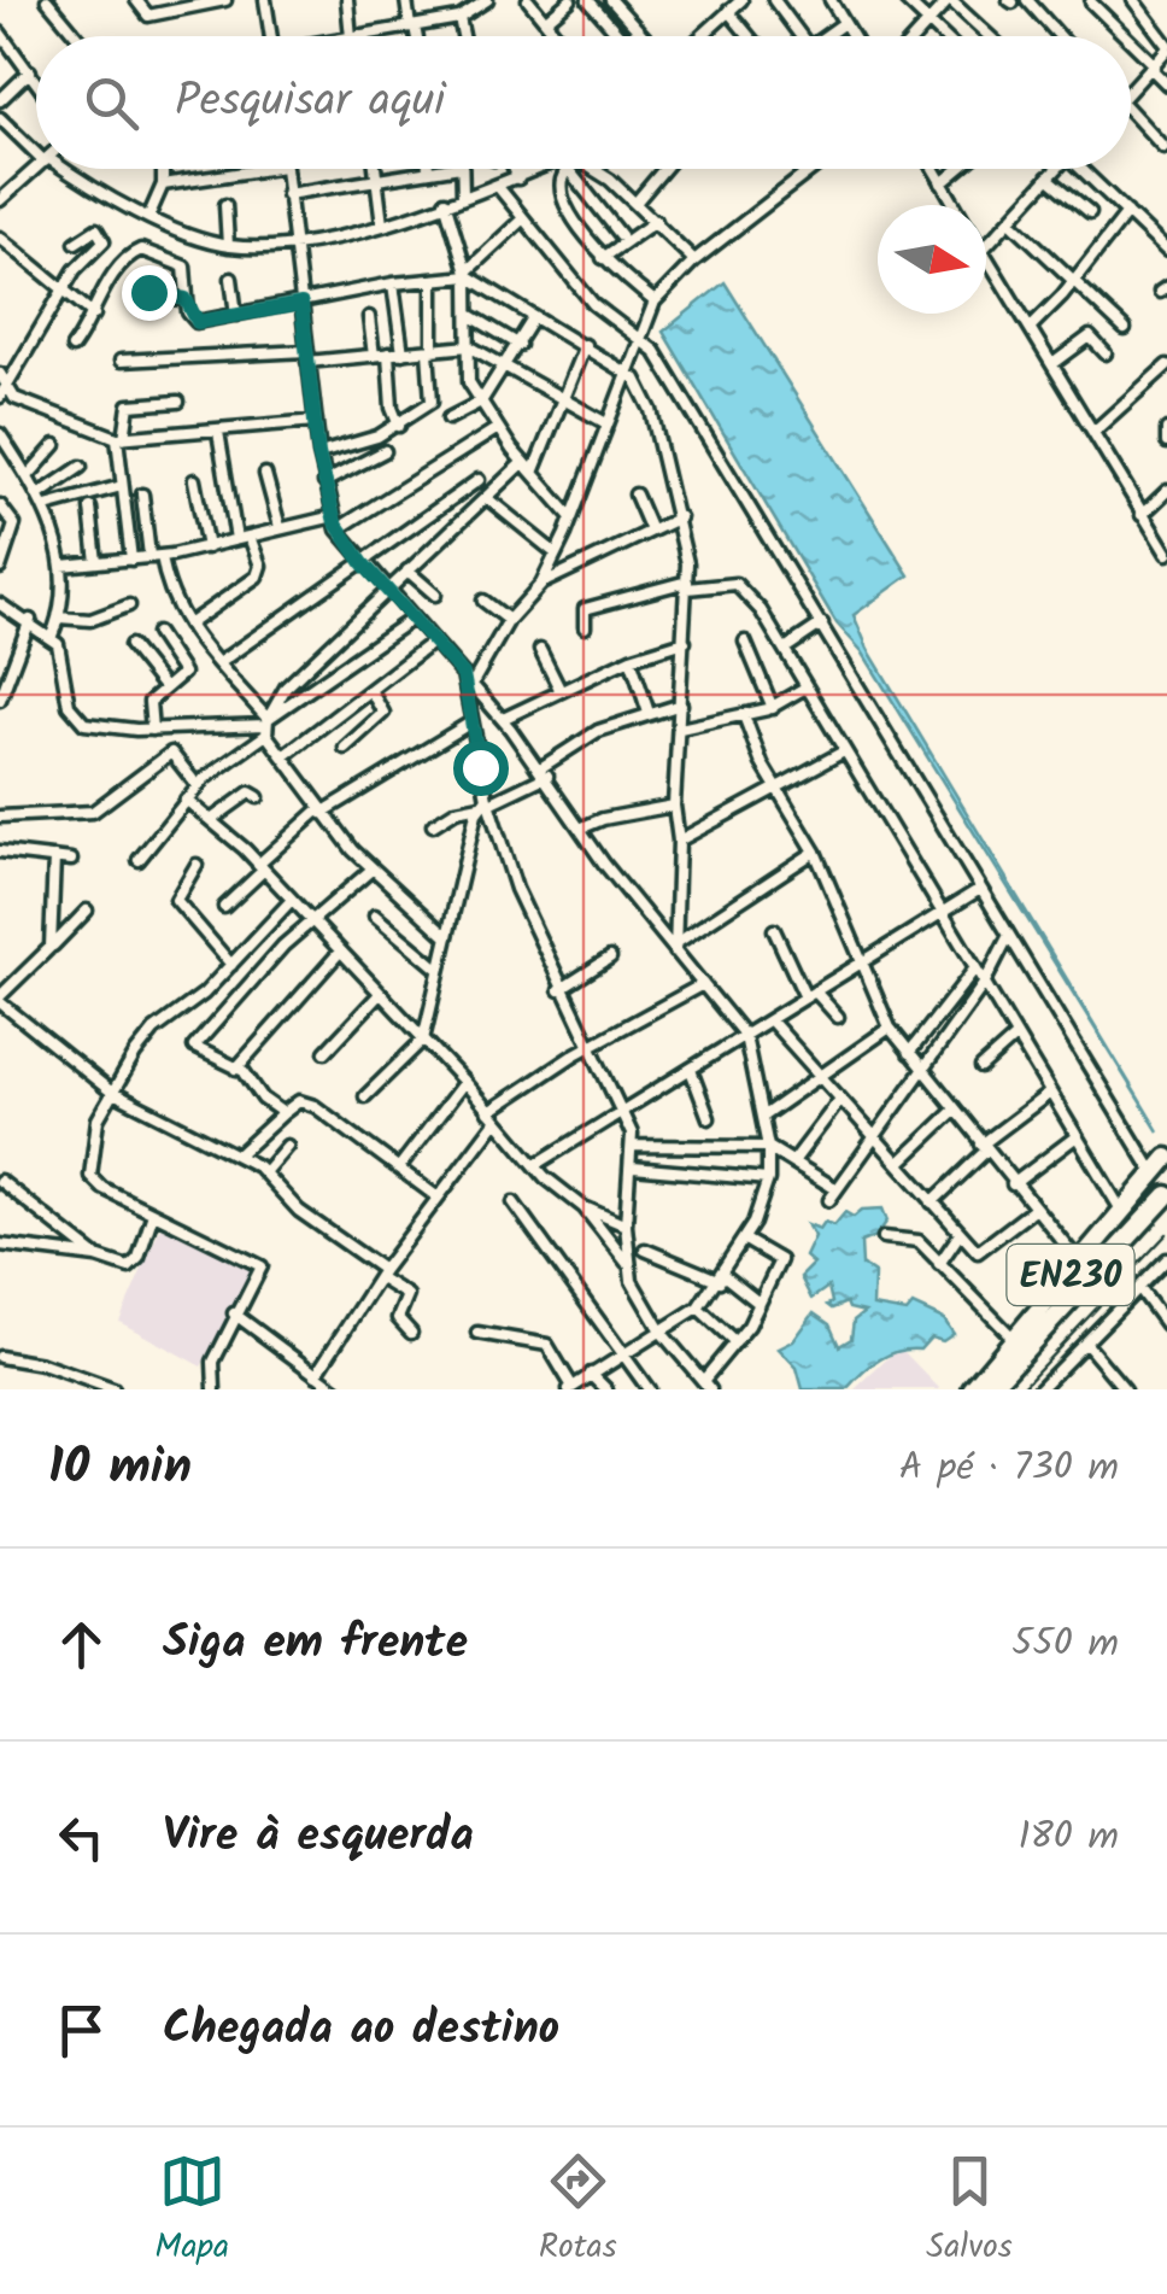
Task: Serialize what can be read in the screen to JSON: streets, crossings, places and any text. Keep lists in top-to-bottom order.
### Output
{
  "streets": {
    "highway": ["EN230"]
  },
  "north": "right",
  "page": {
    "search": "Pesquisar aqui",
    "heading": ["10 min", "A pé · 730 m"],
    "list": [
      ["Siga em frente", "550 m"],
      ["Vire à esquerda", "180 m"],
      "Chegada ao destino"
    ],
    "nav": ["Mapa", "Rotas", "Salvos"]
  }
}
